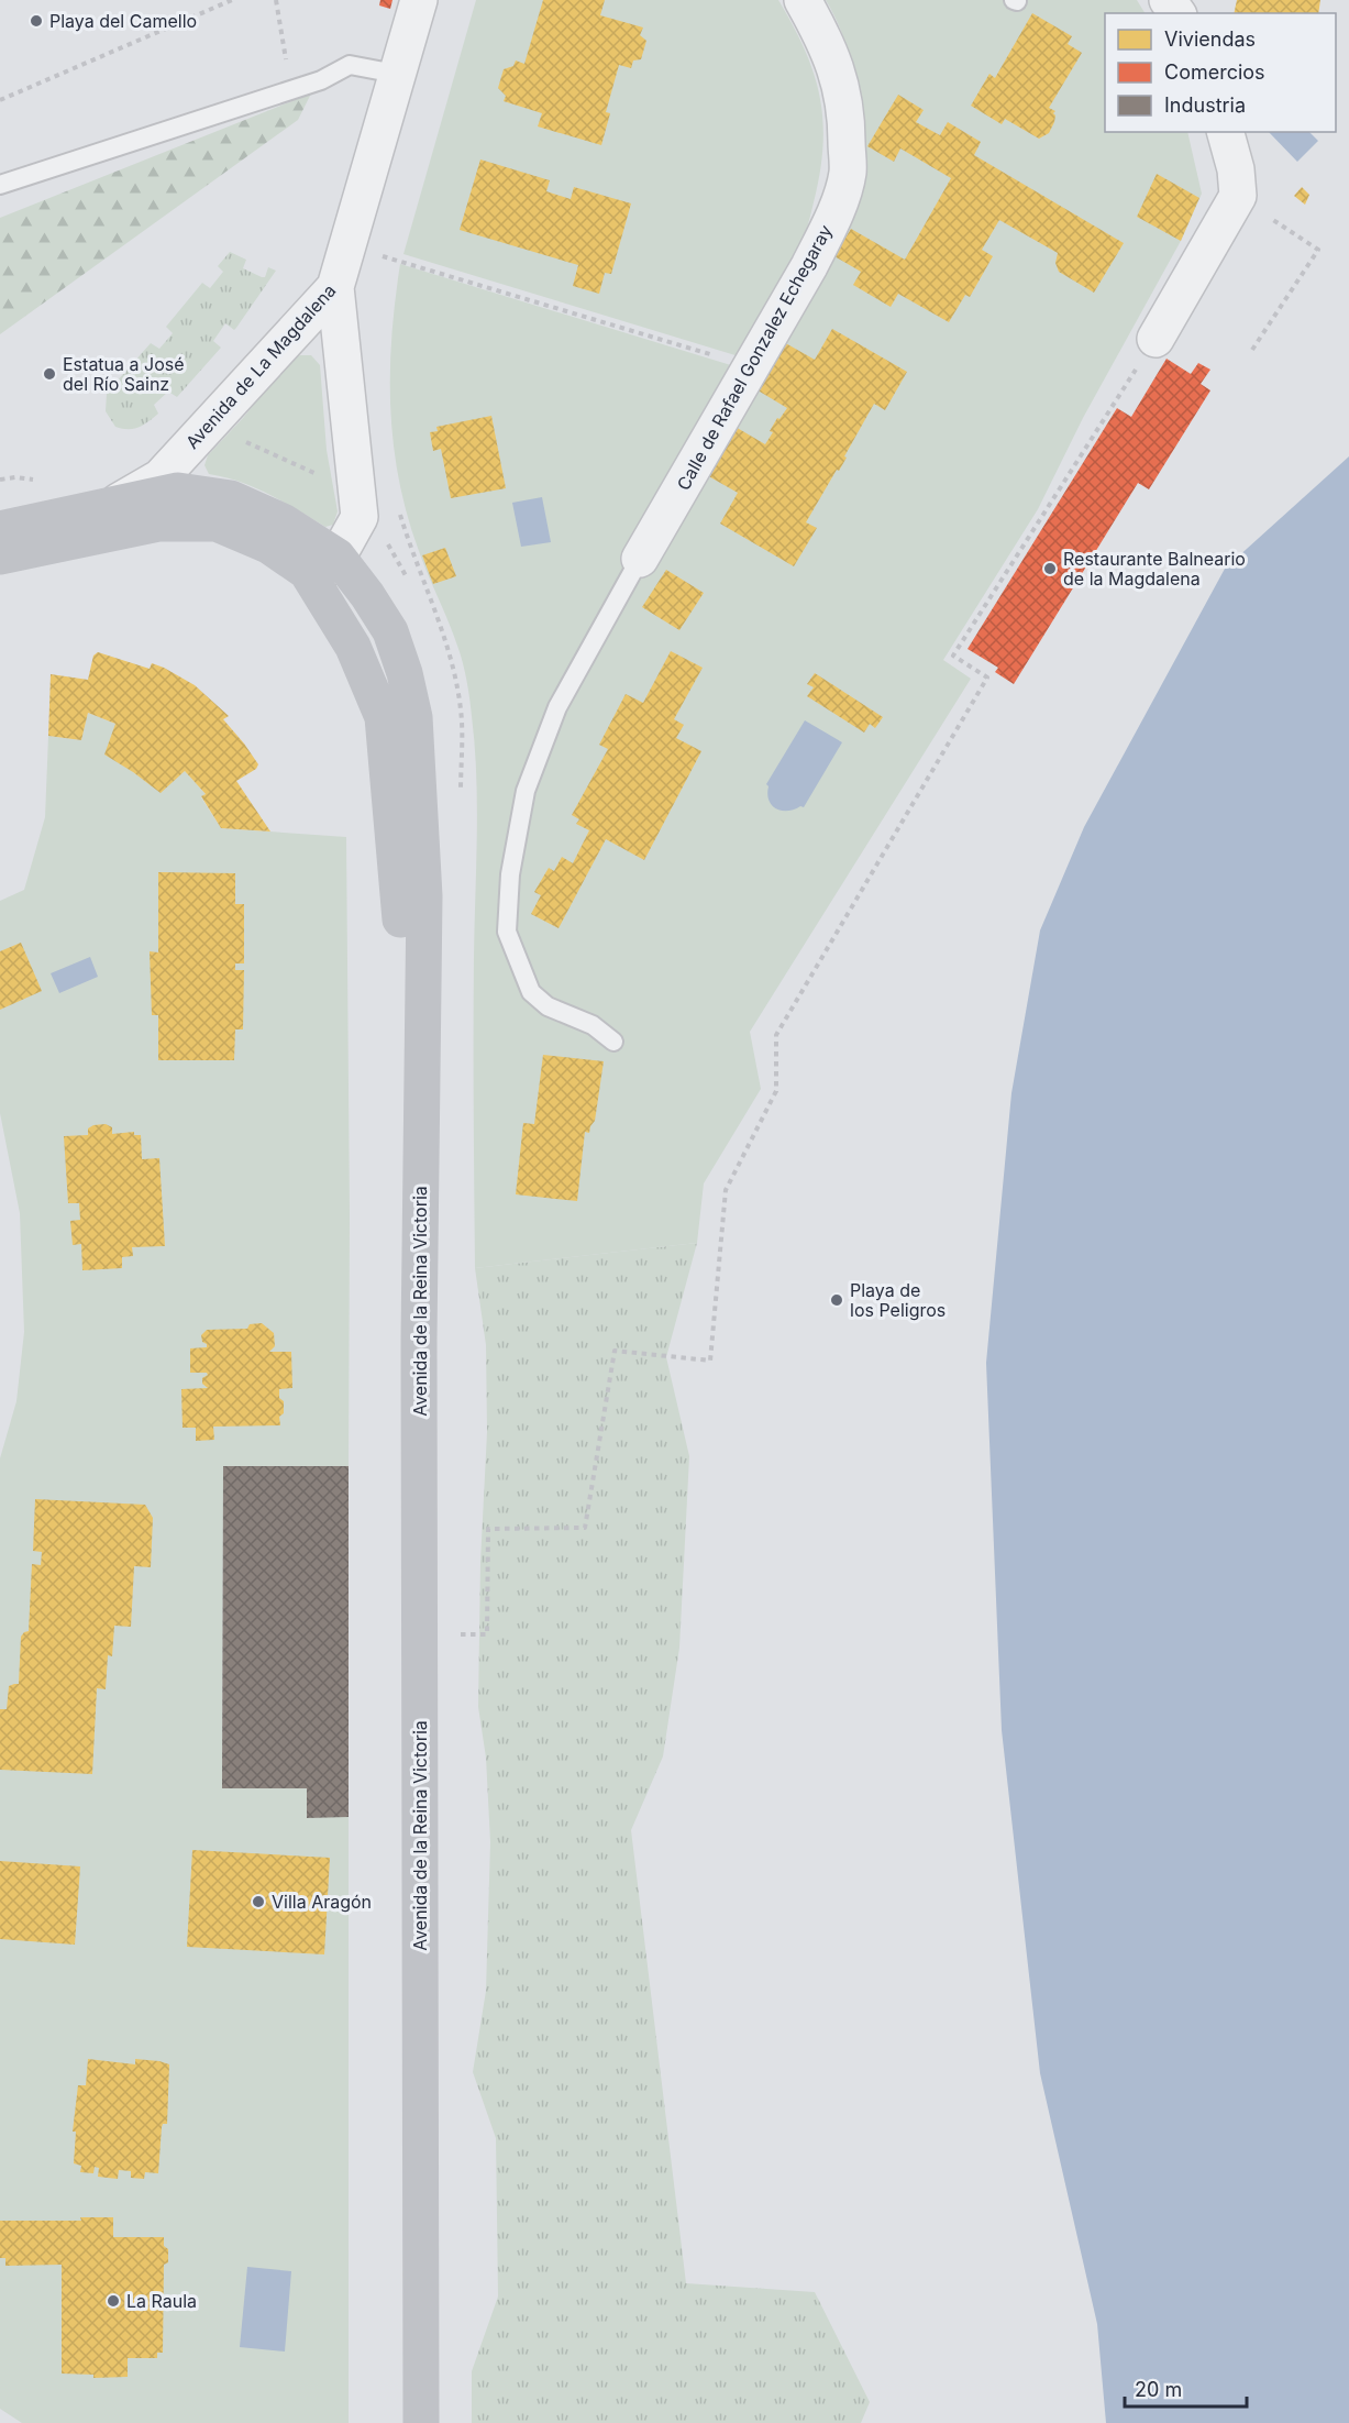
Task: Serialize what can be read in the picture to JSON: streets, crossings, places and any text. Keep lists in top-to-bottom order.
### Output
{
  "streets": {
    "main road": ["Avenida de la Reina Victoria"],
    "street": ["Calle de Rafael Gonzalez Echegaray", "Avenida de La Magdalena"]
  },
  "crossings": [
    ["Avenida de La Magdalena", "Avenida de la Reina Victoria"]
  ],
  "places": [
    "Playa del Camello",
    "Estatua a José del Río Sainz",
    "Restaurante Balneario de la Magdalena",
    "Playa de los Peligros",
    "Villa Aragón",
    "La Raula"
  ],
  "legend": ["Viviendas", "Comercios", "Industria"],
  "scale_bar": "20 m"
}
